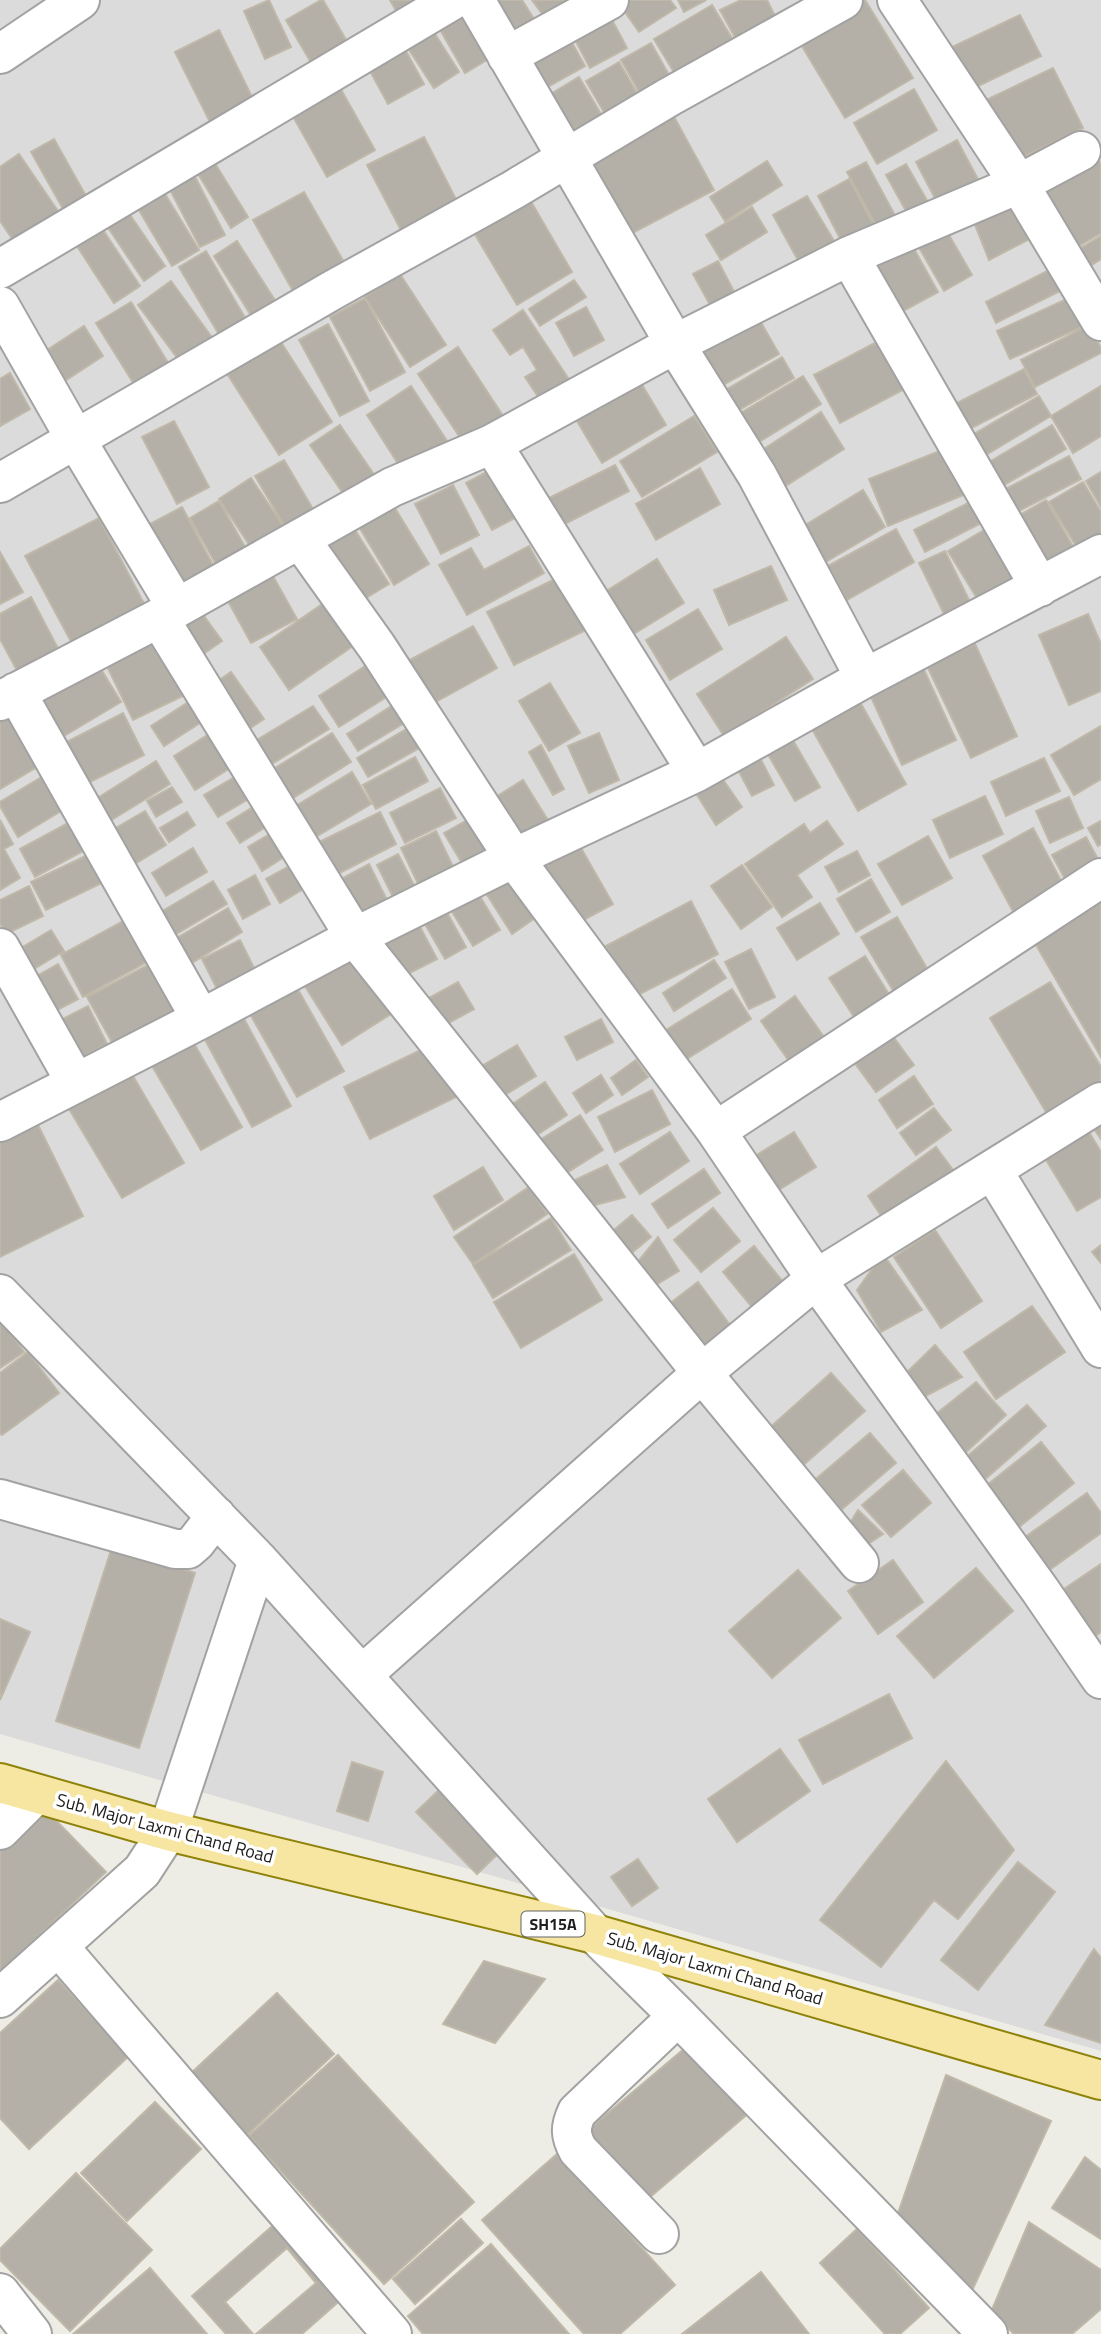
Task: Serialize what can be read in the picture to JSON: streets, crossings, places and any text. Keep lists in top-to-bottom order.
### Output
{
  "streets": {
    "main road": ["Sub. Major Laxmi Chand Road", "SH15A"]
  }
}
